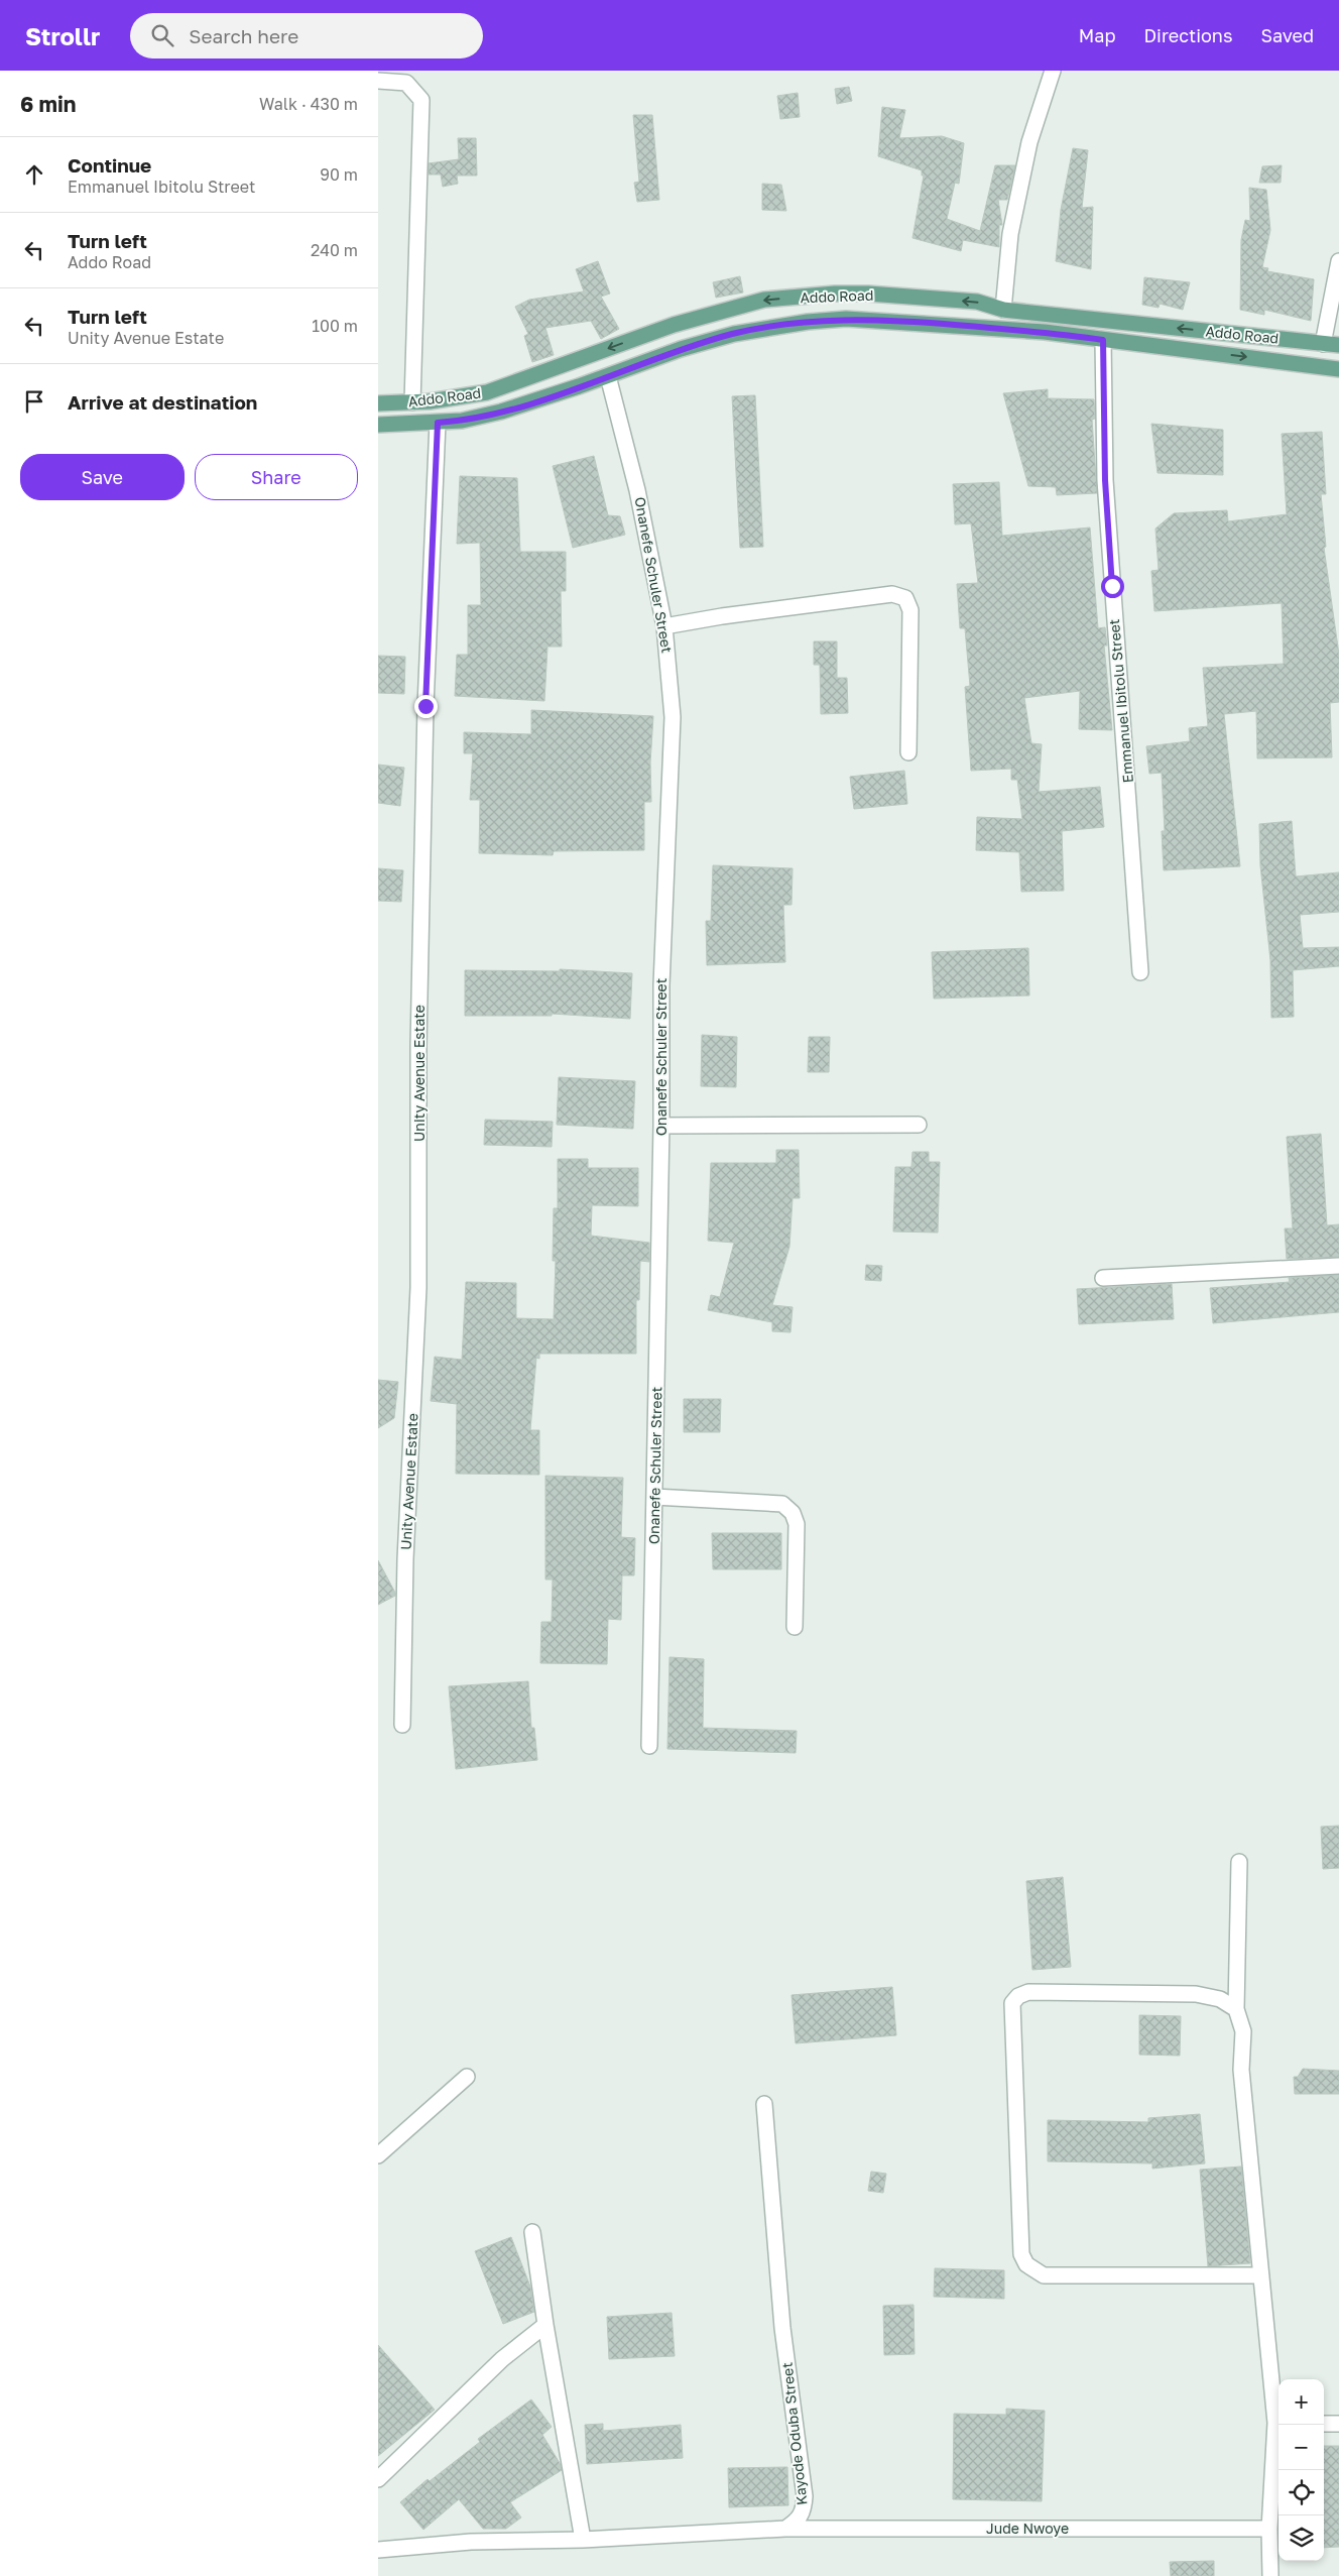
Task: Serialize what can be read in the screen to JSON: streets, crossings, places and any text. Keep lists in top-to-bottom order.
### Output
{
  "streets": {
    "main road": ["Addo Road"],
    "street": [
      "Onanefe Schuler Street",
      "Emmanuel Ibitolu Street",
      "Unity Avenue Estate",
      "Kayode Oduba Street",
      "Jude Nwoye"
    ]
  },
  "crossings": [
    ["Addo Road", "Onanefe Schuler Street"],
    ["Addo Road", "Emmanuel Ibitolu Street"],
    ["Addo Road", "Unity Avenue Estate"],
    ["Kayode Oduba Street", "Jude Nwoye"]
  ],
  "page": {
    "header": "Strollr",
    "search": "Search here",
    "nav": ["Map", "Directions", "Saved"],
    "heading": ["6 min", "Walk · 430 m"],
    "list": [
      ["Continue", "Emmanuel Ibitolu Street", "90 m"],
      ["Turn left", "Addo Road", "240 m"],
      ["Turn left", "Unity Avenue Estate", "100 m"],
      "Arrive at destination"
    ],
    "buttons": ["Save", "Share"],
    "map_buttons": ["+", "−"]
  }
}
